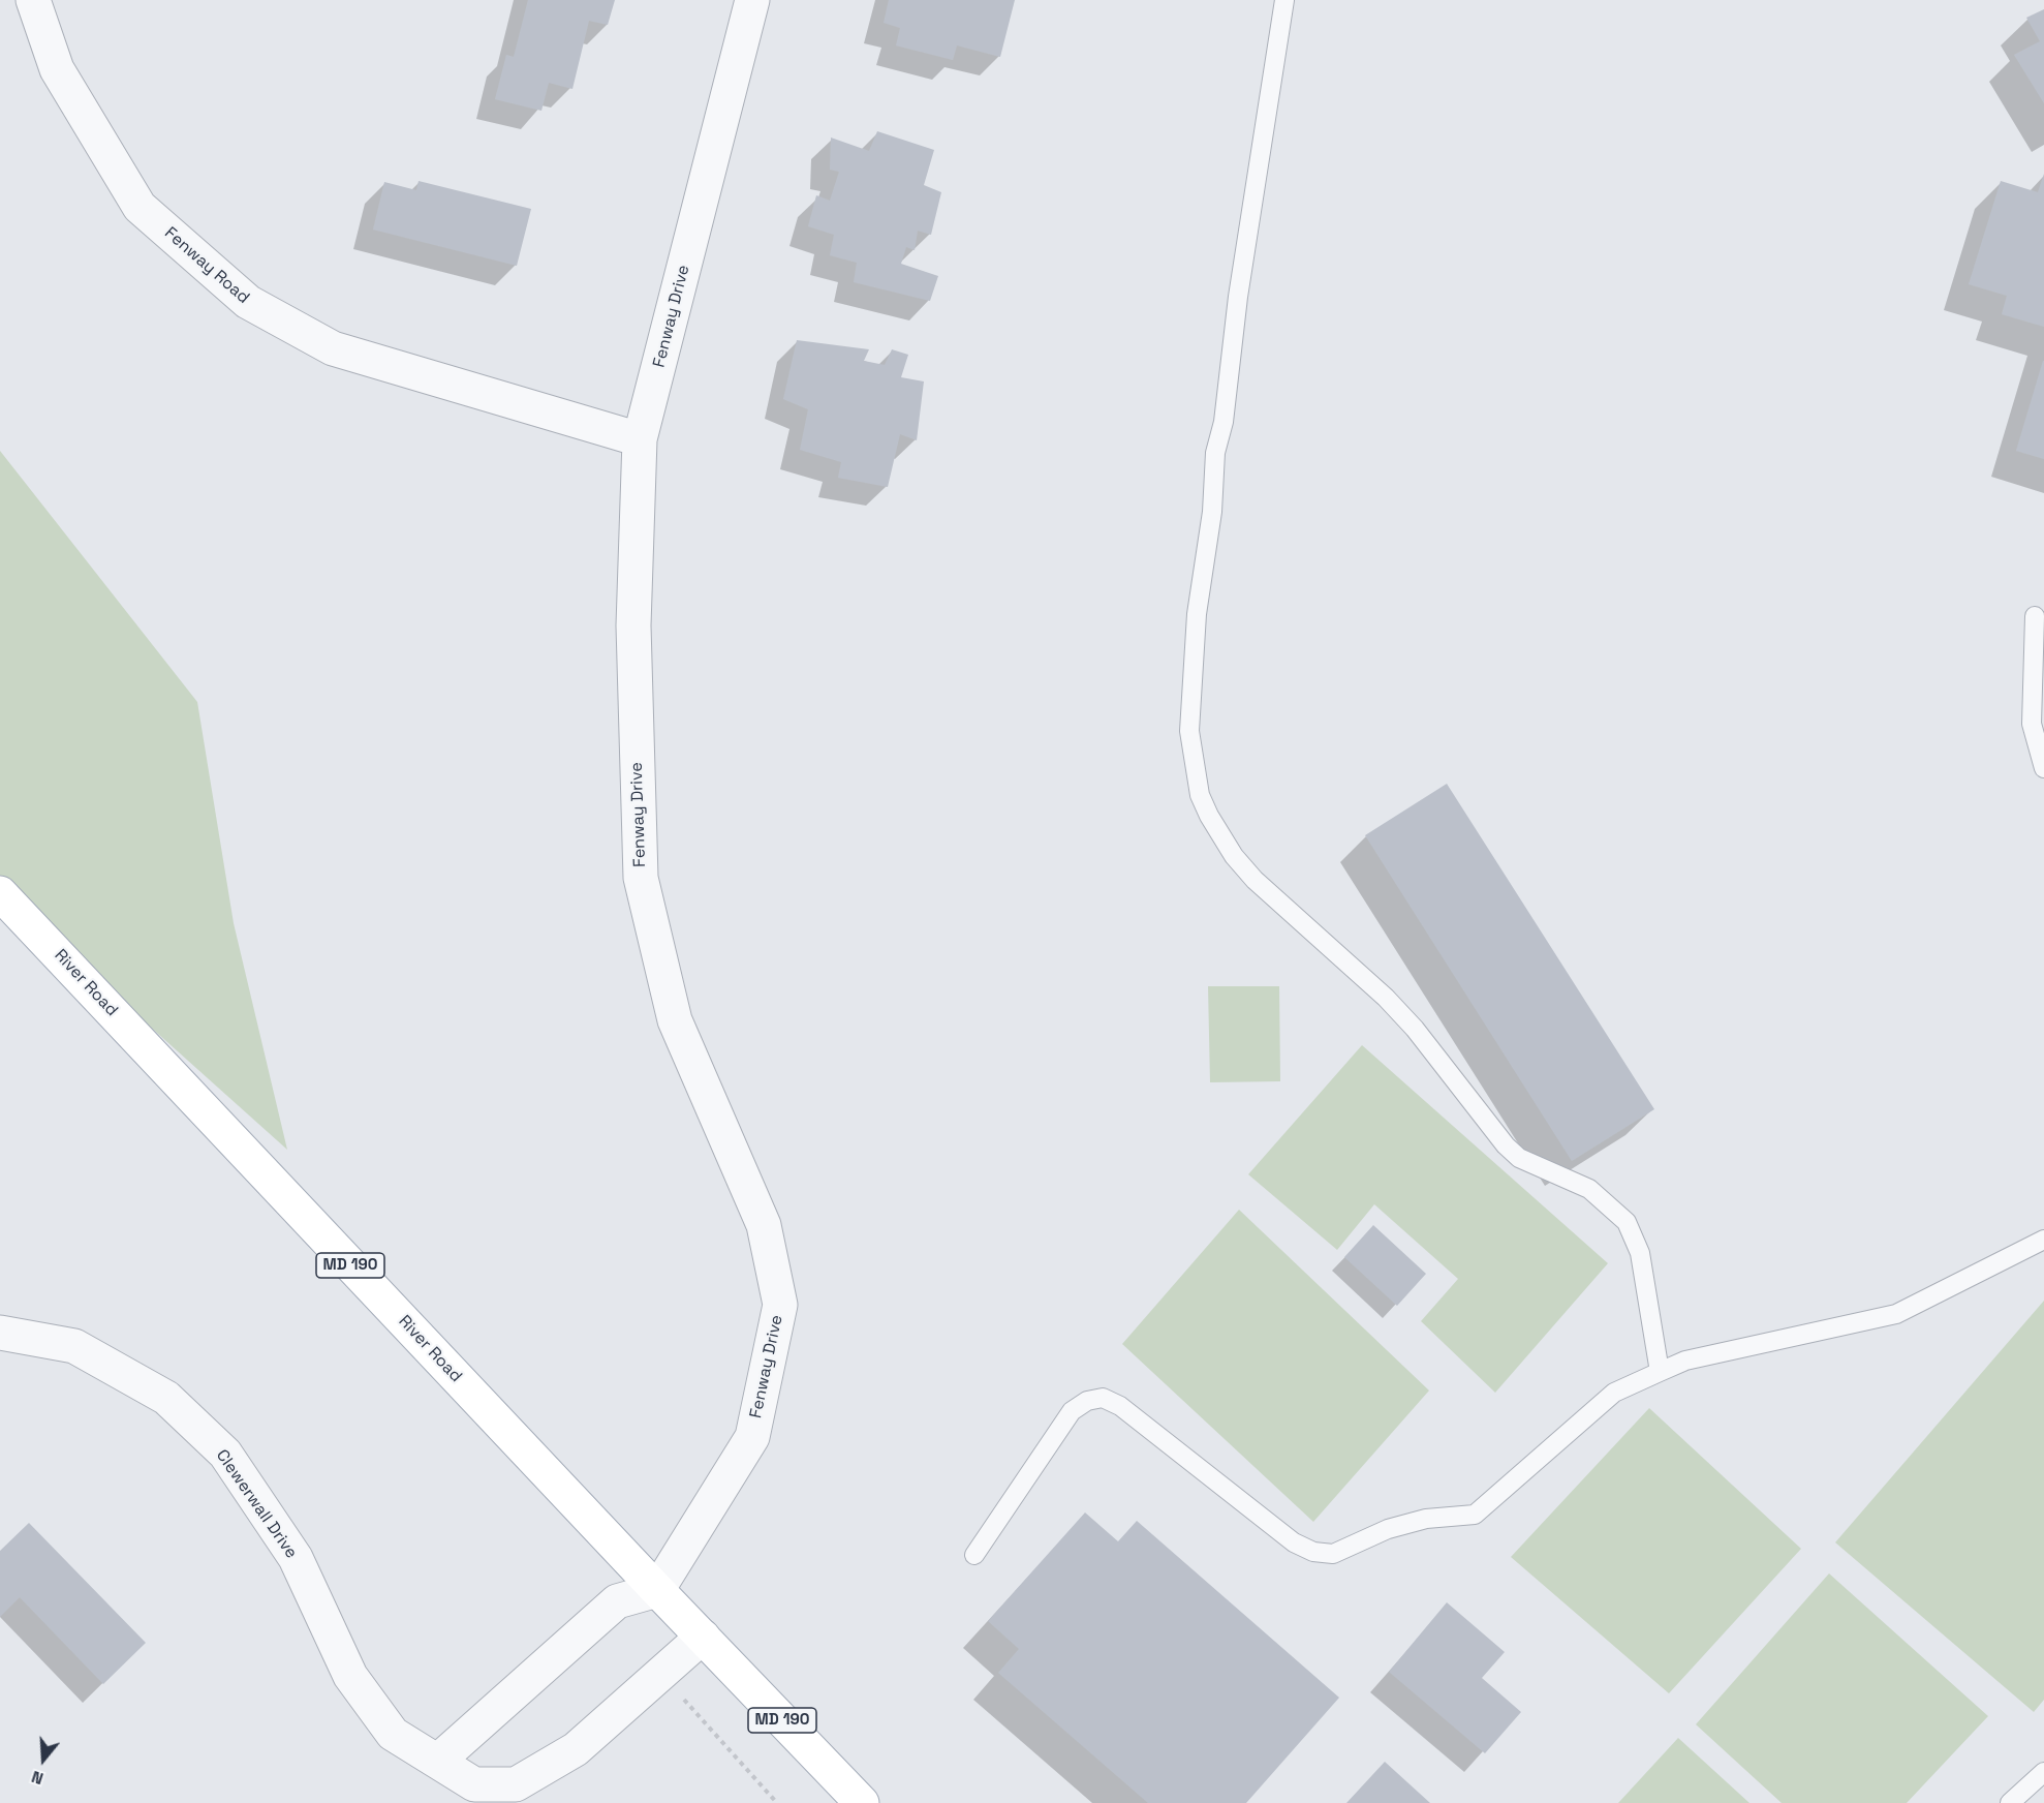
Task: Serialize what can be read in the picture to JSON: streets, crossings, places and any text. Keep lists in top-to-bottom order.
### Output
{
  "streets": {
    "main road": ["River Road", "MD 190"],
    "street": ["Fenway Road", "Fenway Drive", "Clewerwall Drive"]
  },
  "crossings": [
    ["Fenway Road", "Fenway Drive"],
    ["Fenway Drive", "River Road"],
    ["River Road", "Clewerwall Drive"]
  ],
  "north": "bottom"
}
